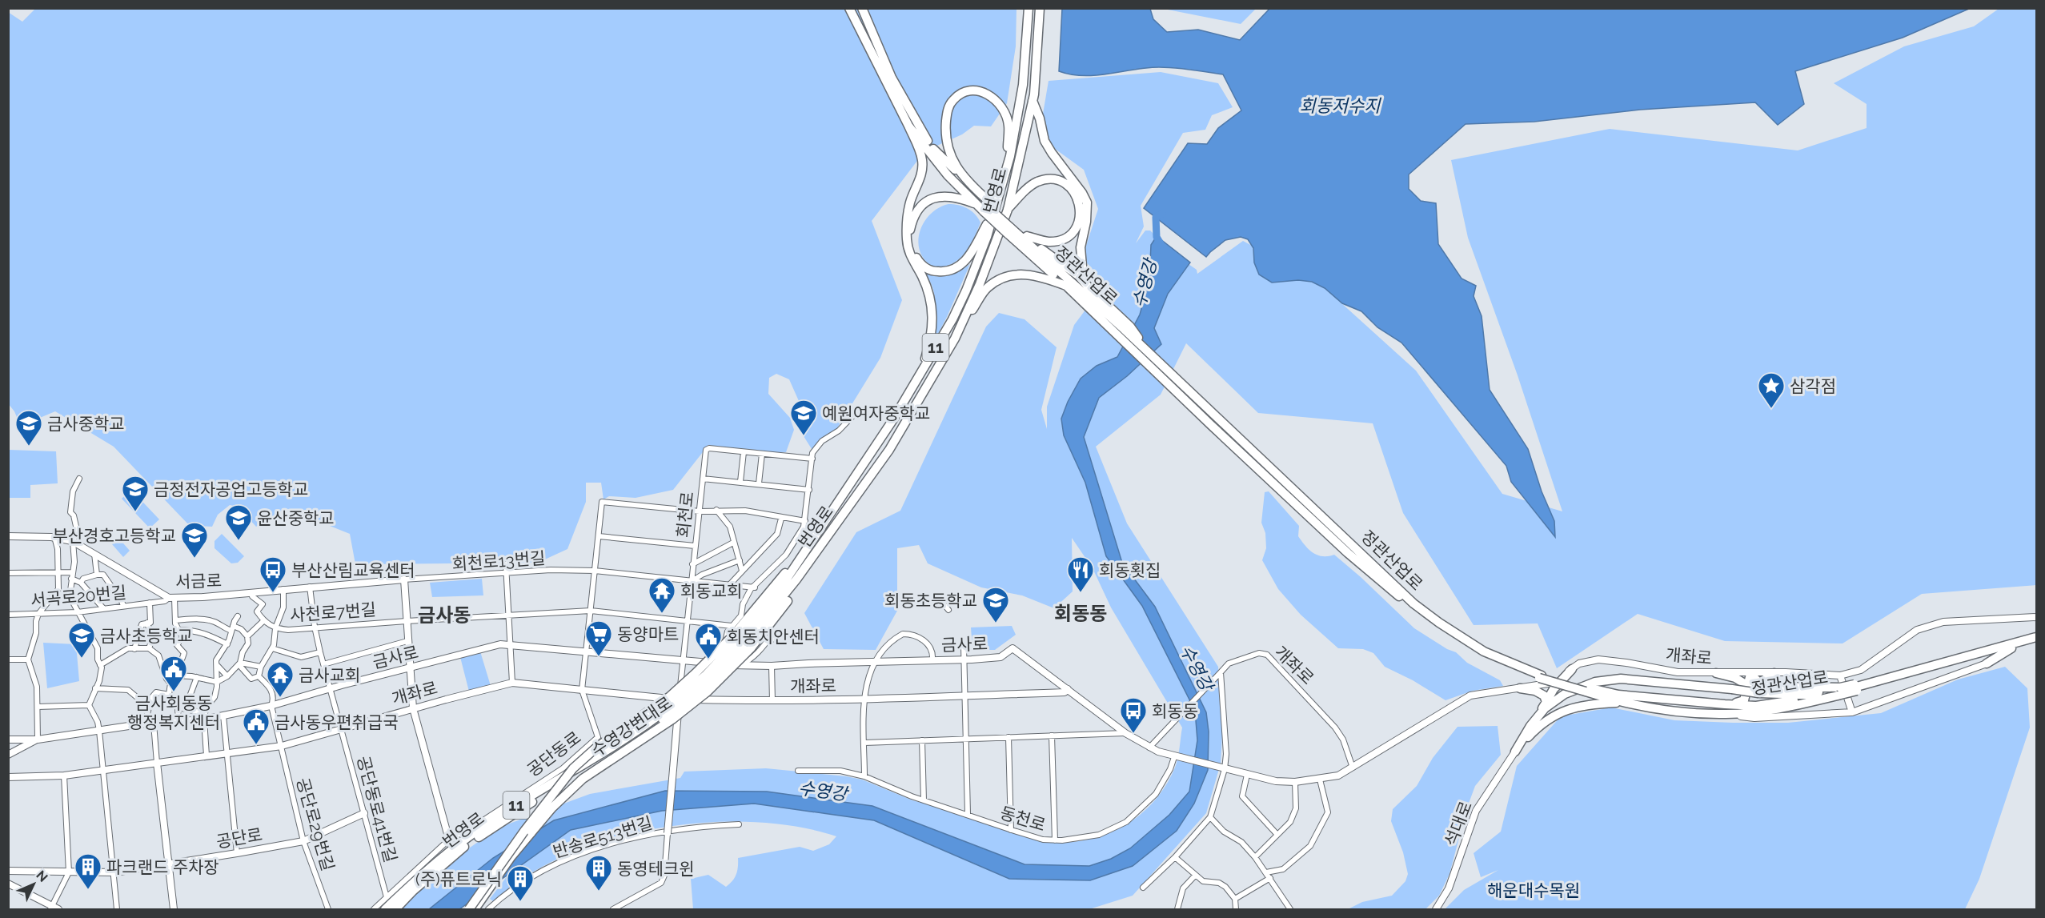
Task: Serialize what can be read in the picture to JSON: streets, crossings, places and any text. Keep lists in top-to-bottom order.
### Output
{
  "streets": {
    "highway": [
      "번영로",
      "정관산업로",
      "11",
      "수영강변대로"
    ],
    "main road": [
      "서금로",
      "금사로",
      "개좌로",
      "석대로",
      "공단로"
    ],
    "street": [
      "회천로",
      "회천로13번길",
      "서곡로20번길",
      "사천로7번길",
      "공단동로",
      "공단동로41번길",
      "동천로",
      "공단로29번길",
      "반송로513번길"
    ]
  },
  "crossings": [
    ["번영로", "수영강변대로"],
    ["회천로", "회천로13번길"],
    ["회천로", "사천로7번길"],
    ["회천로", "금사로"],
    ["회천로", "개좌로"],
    ["회천로13번길", "서금로"],
    ["서금로", "서곡로20번길"],
    ["금사로", "개좌로"],
    ["개좌로", "공단동로"],
    ["개좌로", "공단동로41번길"],
    ["개좌로", "동천로"],
    ["개좌로", "공단로29번길"],
    ["공단동로", "공단동로41번길"],
    ["공단동로41번길", "공단로"],
    ["공단로29번길", "공단로"]
  ],
  "districts": ["회동동", "금사동"],
  "water": ["회동저수지", "수영강"],
  "parks": ["해운대수목원"],
  "places": {
    "place": ["삼각점"],
    "school or university": [
      "예원여자중학교",
      "금사중학교",
      "금정전자공업고등학교",
      "윤산중학교",
      "부산경호고등학교",
      "회동초등학교",
      "금사초등학교"
    ],
    "bus stop": ["부산산림교육센터", "회동동"],
    "restaurant": ["회동횟집"],
    "temple": ["회동교회", "금사교회"],
    "supermarket": ["동양마트"],
    "public building": ["회동치안센터", "금사회동동 행정복지센터", "금사동우편취급국"],
    "building": ["파크랜드 주차장", "동영테크윈", "(주)퓨트로닉"]
  },
  "north": "top right"
}
